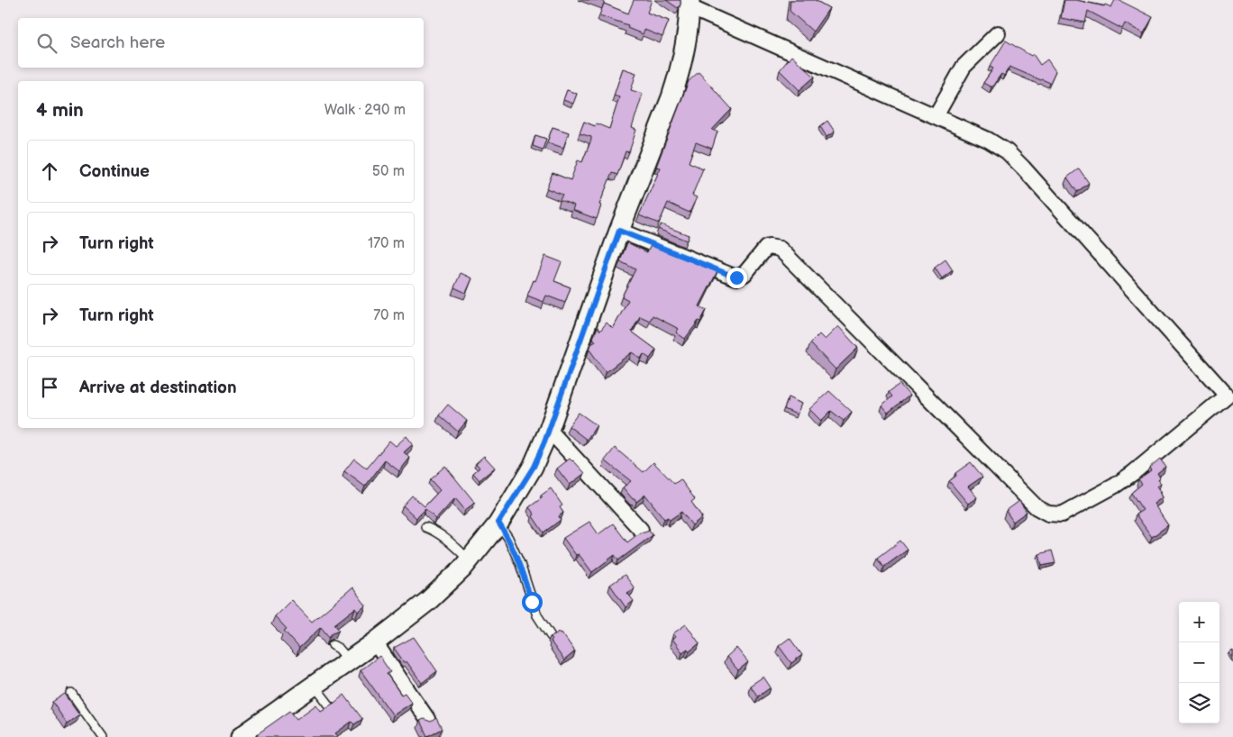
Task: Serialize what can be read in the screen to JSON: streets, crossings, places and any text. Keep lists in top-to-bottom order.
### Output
{
  "page": {
    "search": "Search here",
    "heading": ["4 min", "Walk · 290 m"],
    "list": [
      ["Continue", "50 m"],
      ["Turn right", "170 m"],
      ["Turn right", "70 m"],
      "Arrive at destination"
    ],
    "map_buttons": ["+", "−"]
  }
}
